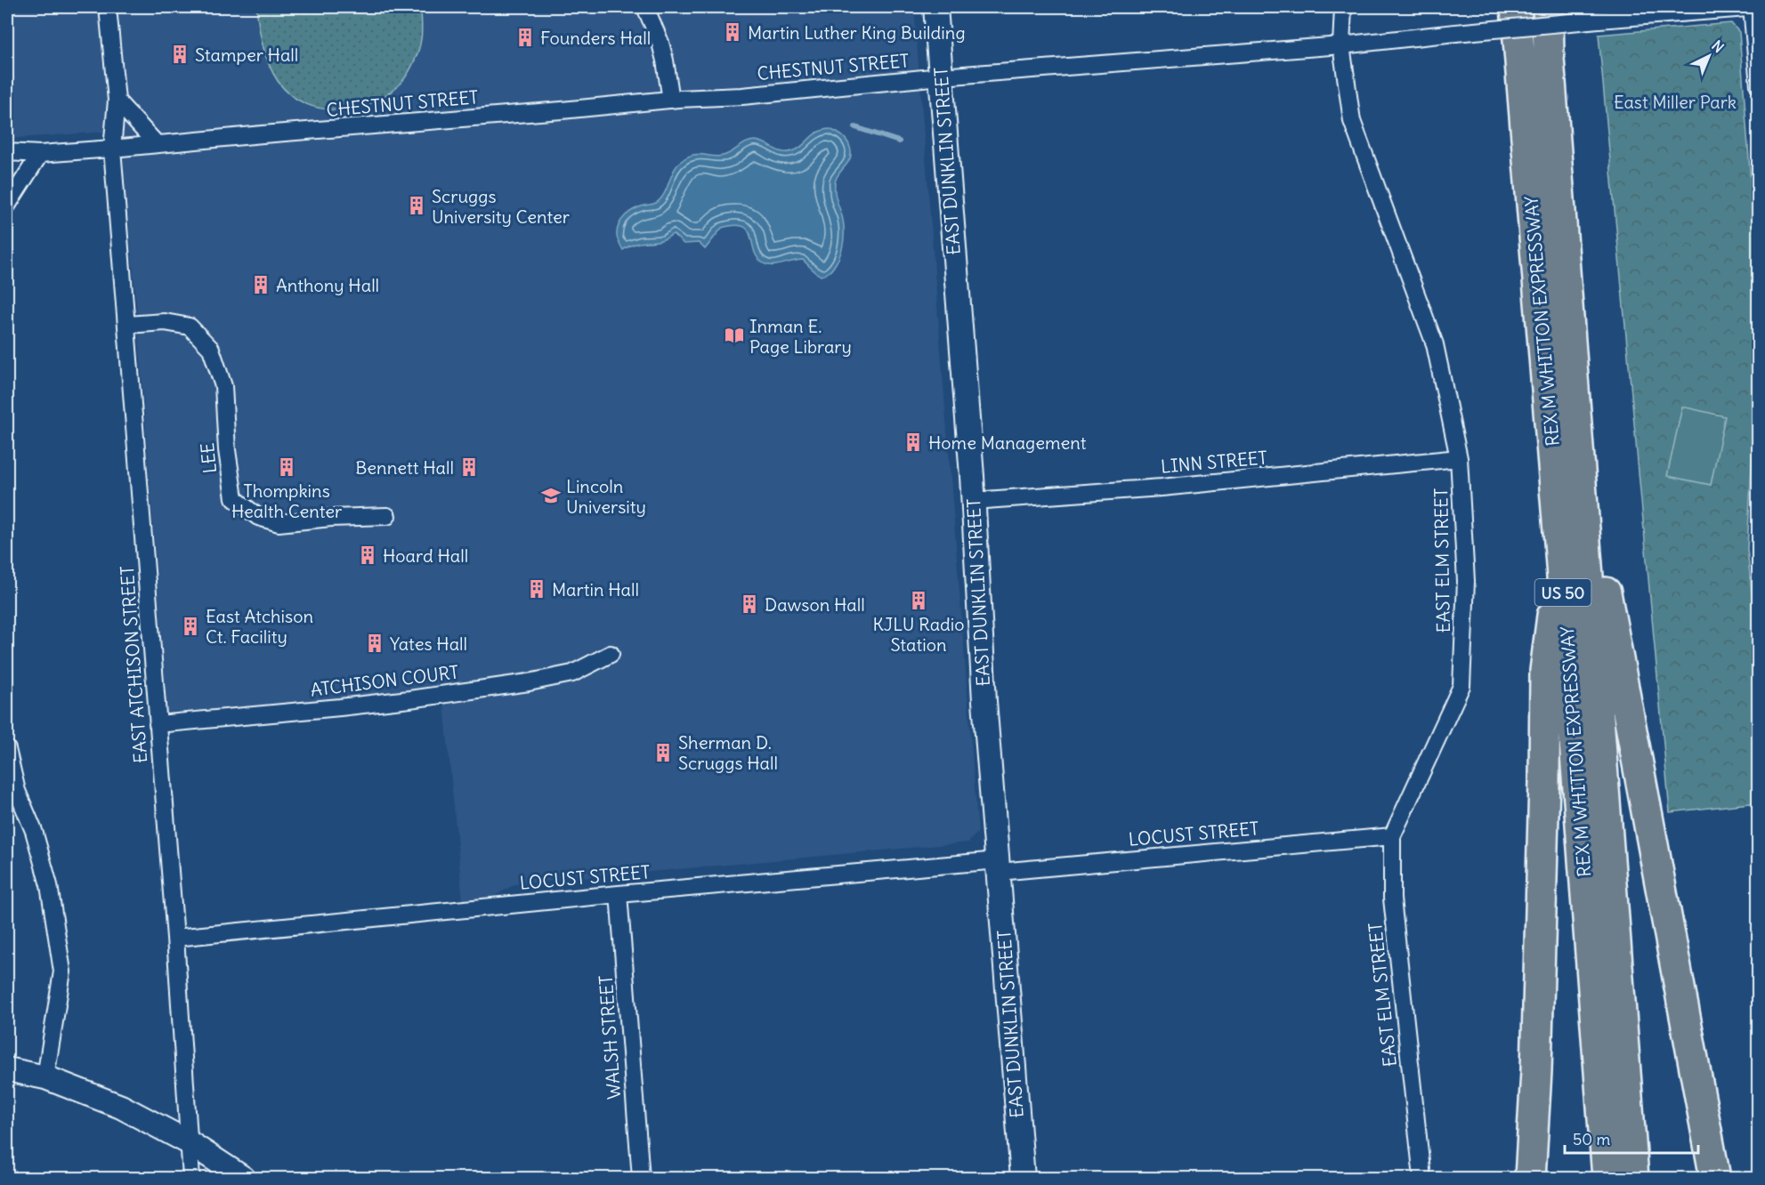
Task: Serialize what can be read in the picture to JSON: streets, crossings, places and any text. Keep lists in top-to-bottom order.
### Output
{
  "streets": {
    "highway": ["REX M WHITTON EXPRESSWAY", "US 50"],
    "main road": ["EAST DUNKLIN STREET"],
    "street": [
      "CHESTNUT STREET",
      "LEE",
      "LINN STREET",
      "EAST ELM STREET",
      "EAST ATCHISON STREET",
      "ATCHISON COURT",
      "LOCUST STREET",
      "WALSH STREET"
    ]
  },
  "crossings": [
    ["CHESTNUT STREET", "EAST DUNKLIN STREET"],
    ["CHESTNUT STREET", "EAST ELM STREET"],
    ["CHESTNUT STREET", "EAST ATCHISON STREET"],
    ["EAST DUNKLIN STREET", "LINN STREET"],
    ["EAST DUNKLIN STREET", "LOCUST STREET"],
    ["LEE", "EAST ATCHISON STREET"],
    ["LINN STREET", "EAST ELM STREET"],
    ["EAST ELM STREET", "LOCUST STREET"],
    ["EAST ATCHISON STREET", "ATCHISON COURT"],
    ["EAST ATCHISON STREET", "LOCUST STREET"],
    ["LOCUST STREET", "WALSH STREET"]
  ],
  "parks": ["East Miller Park"],
  "places": {
    "building": [
      "Martin Luther King Building",
      "Founders Hall",
      "Stamper Hall",
      "Scruggs University Center",
      "Anthony Hall",
      "Home Management",
      "Thompkins Health Center",
      "Bennett Hall",
      "Hoard Hall",
      "Martin Hall",
      "KJLU Radio Station",
      "Dawson Hall",
      "East Atchison Ct. Facility",
      "Yates Hall",
      "Sherman D. Scruggs Hall"
    ],
    "library": ["Inman E. Page Library"],
    "school or university": ["Lincoln University"]
  },
  "scale_bar": "50 m",
  "north": "top right"
}
